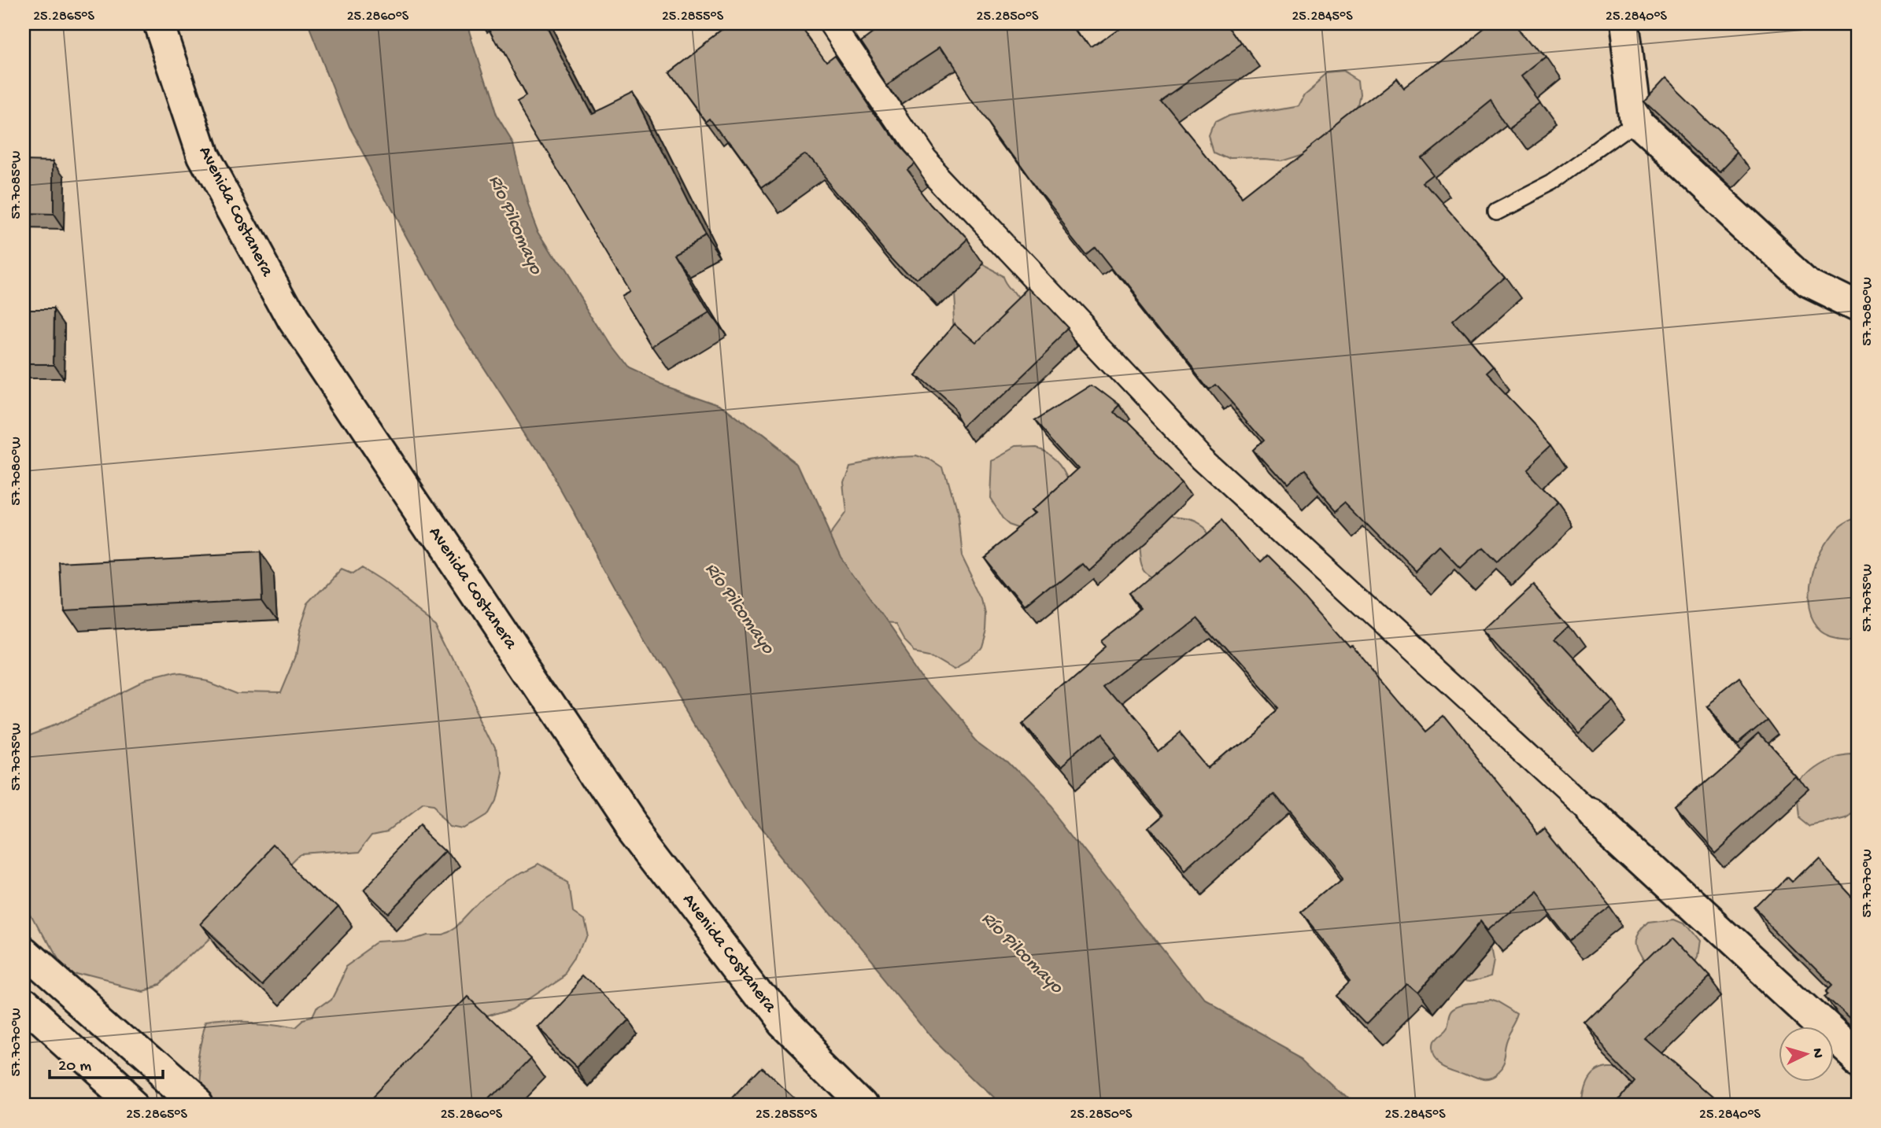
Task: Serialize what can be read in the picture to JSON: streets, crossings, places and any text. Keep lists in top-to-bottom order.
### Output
{
  "streets": {
    "street": ["Avenida Costanera"]
  },
  "water": ["Río Pilcomayo"],
  "scale_bar": "20 m",
  "north": "right",
  "coordinates": [
    "25.2865°S",
    "25.2860°S",
    "25.2855°S",
    "25.2850°S",
    "25.2845°S",
    "25.2840°S",
    "57.7085°W",
    "57.7080°W",
    "57.7075°W",
    "57.7070°W"
  ]
}
